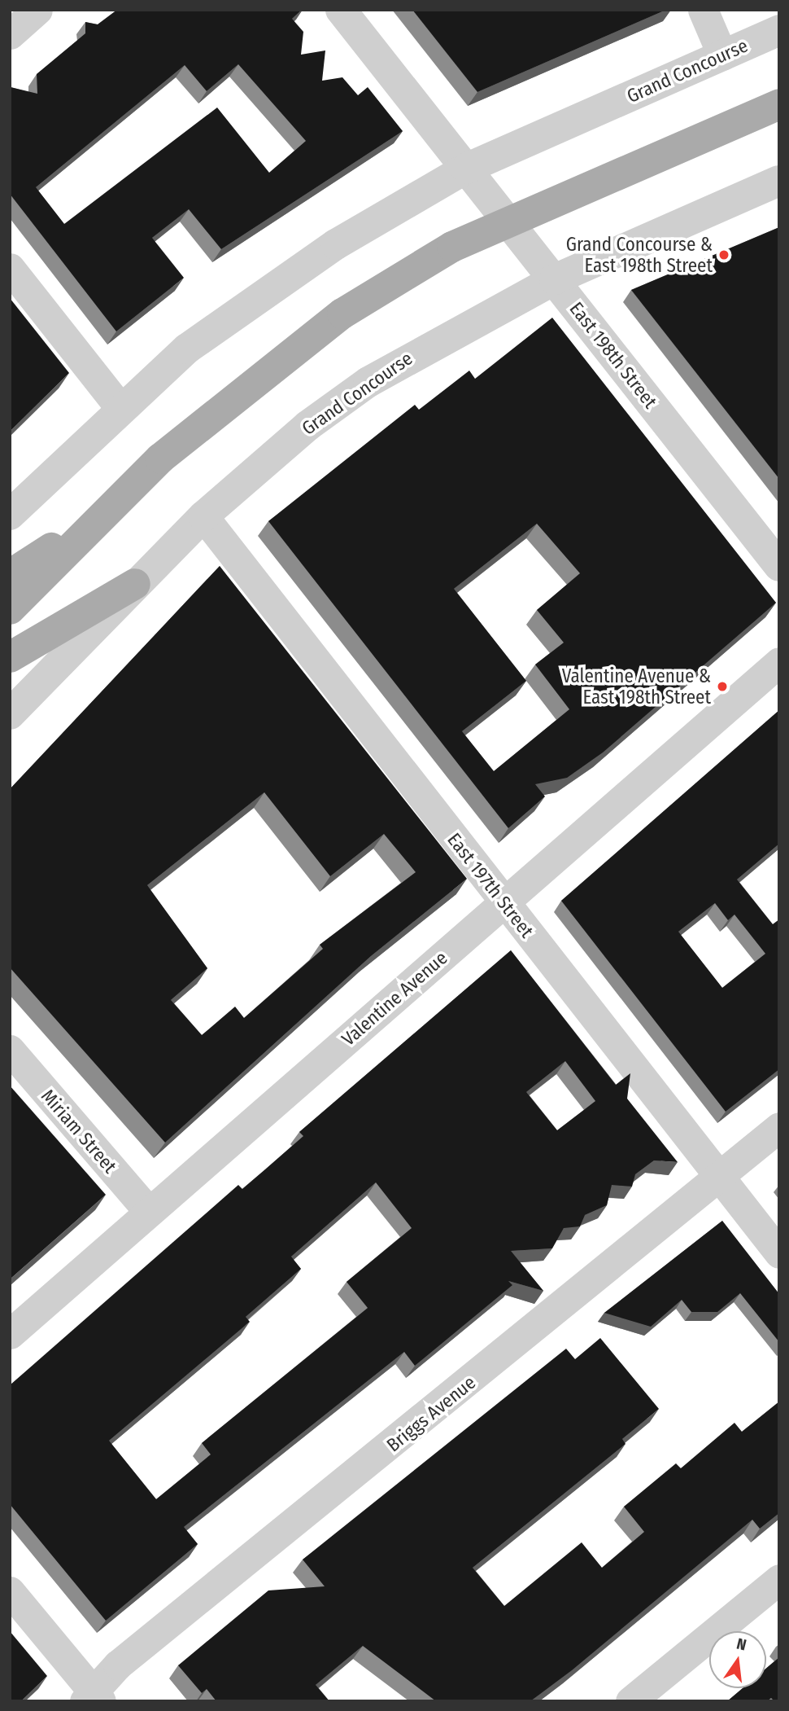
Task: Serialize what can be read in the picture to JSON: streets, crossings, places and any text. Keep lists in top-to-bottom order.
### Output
{
  "streets": {
    "street": [
      "Grand Concourse",
      "East 198th Street",
      "East 197th Street",
      "Valentine Avenue",
      "Miriam Street",
      "Briggs Avenue"
    ]
  },
  "crossings": [
    ["Grand Concourse", "East 198th Street"],
    ["Grand Concourse", "East 197th Street"],
    ["East 197th Street", "Valentine Avenue"],
    ["East 197th Street", "Briggs Avenue"],
    ["Valentine Avenue", "Miriam Street"]
  ],
  "places": ["Grand Concourse & East 198th Street", "Valentine Avenue & East 198th Street"],
  "north": "top"
}
